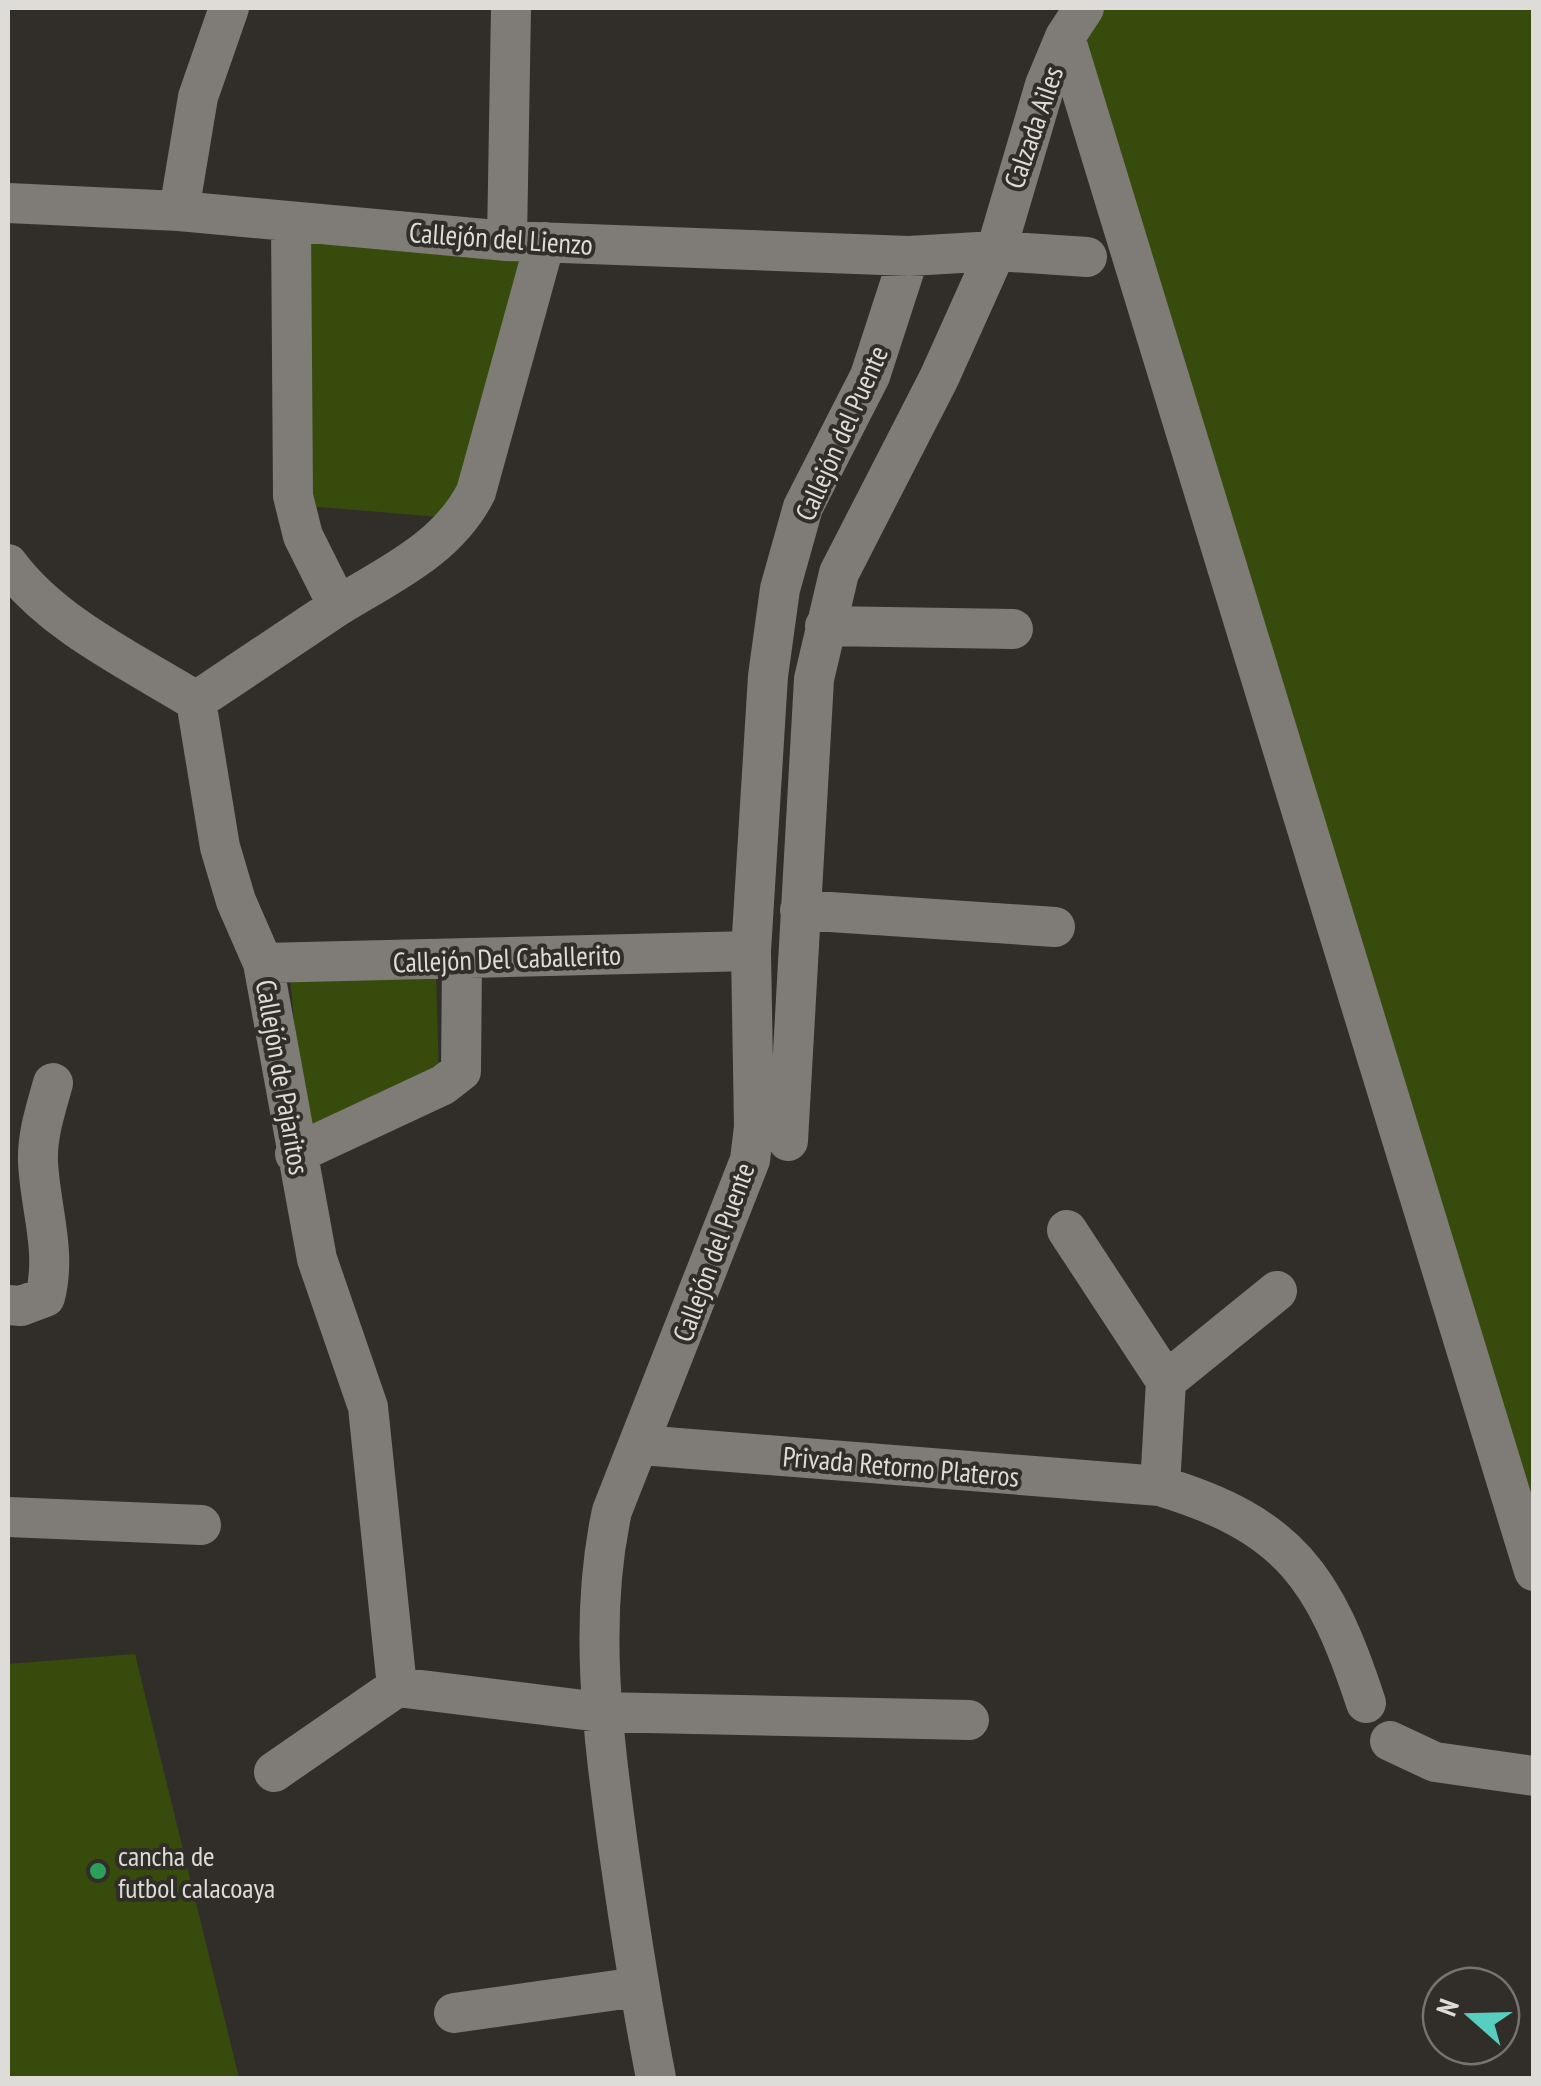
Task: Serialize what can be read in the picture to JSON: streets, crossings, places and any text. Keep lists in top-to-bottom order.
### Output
{
  "streets": {
    "street": [
      "Calzada Ailes",
      "Callejón del Lienzo",
      "Callejón del Puente",
      "Callejón Del Caballerito",
      "Callejón de Pajaritos",
      "Privada Retorno Plateros"
    ]
  },
  "crossings": [
    ["Calzada Ailes", "Callejón del Lienzo"],
    ["Callejón del Lienzo", "Callejón del Puente"],
    ["Callejón del Puente", "Callejón Del Caballerito"],
    ["Callejón del Puente", "Privada Retorno Plateros"],
    ["Callejón Del Caballerito", "Callejón de Pajaritos"]
  ],
  "places": ["cancha de futbol calacoaya"],
  "north": "left"
}
